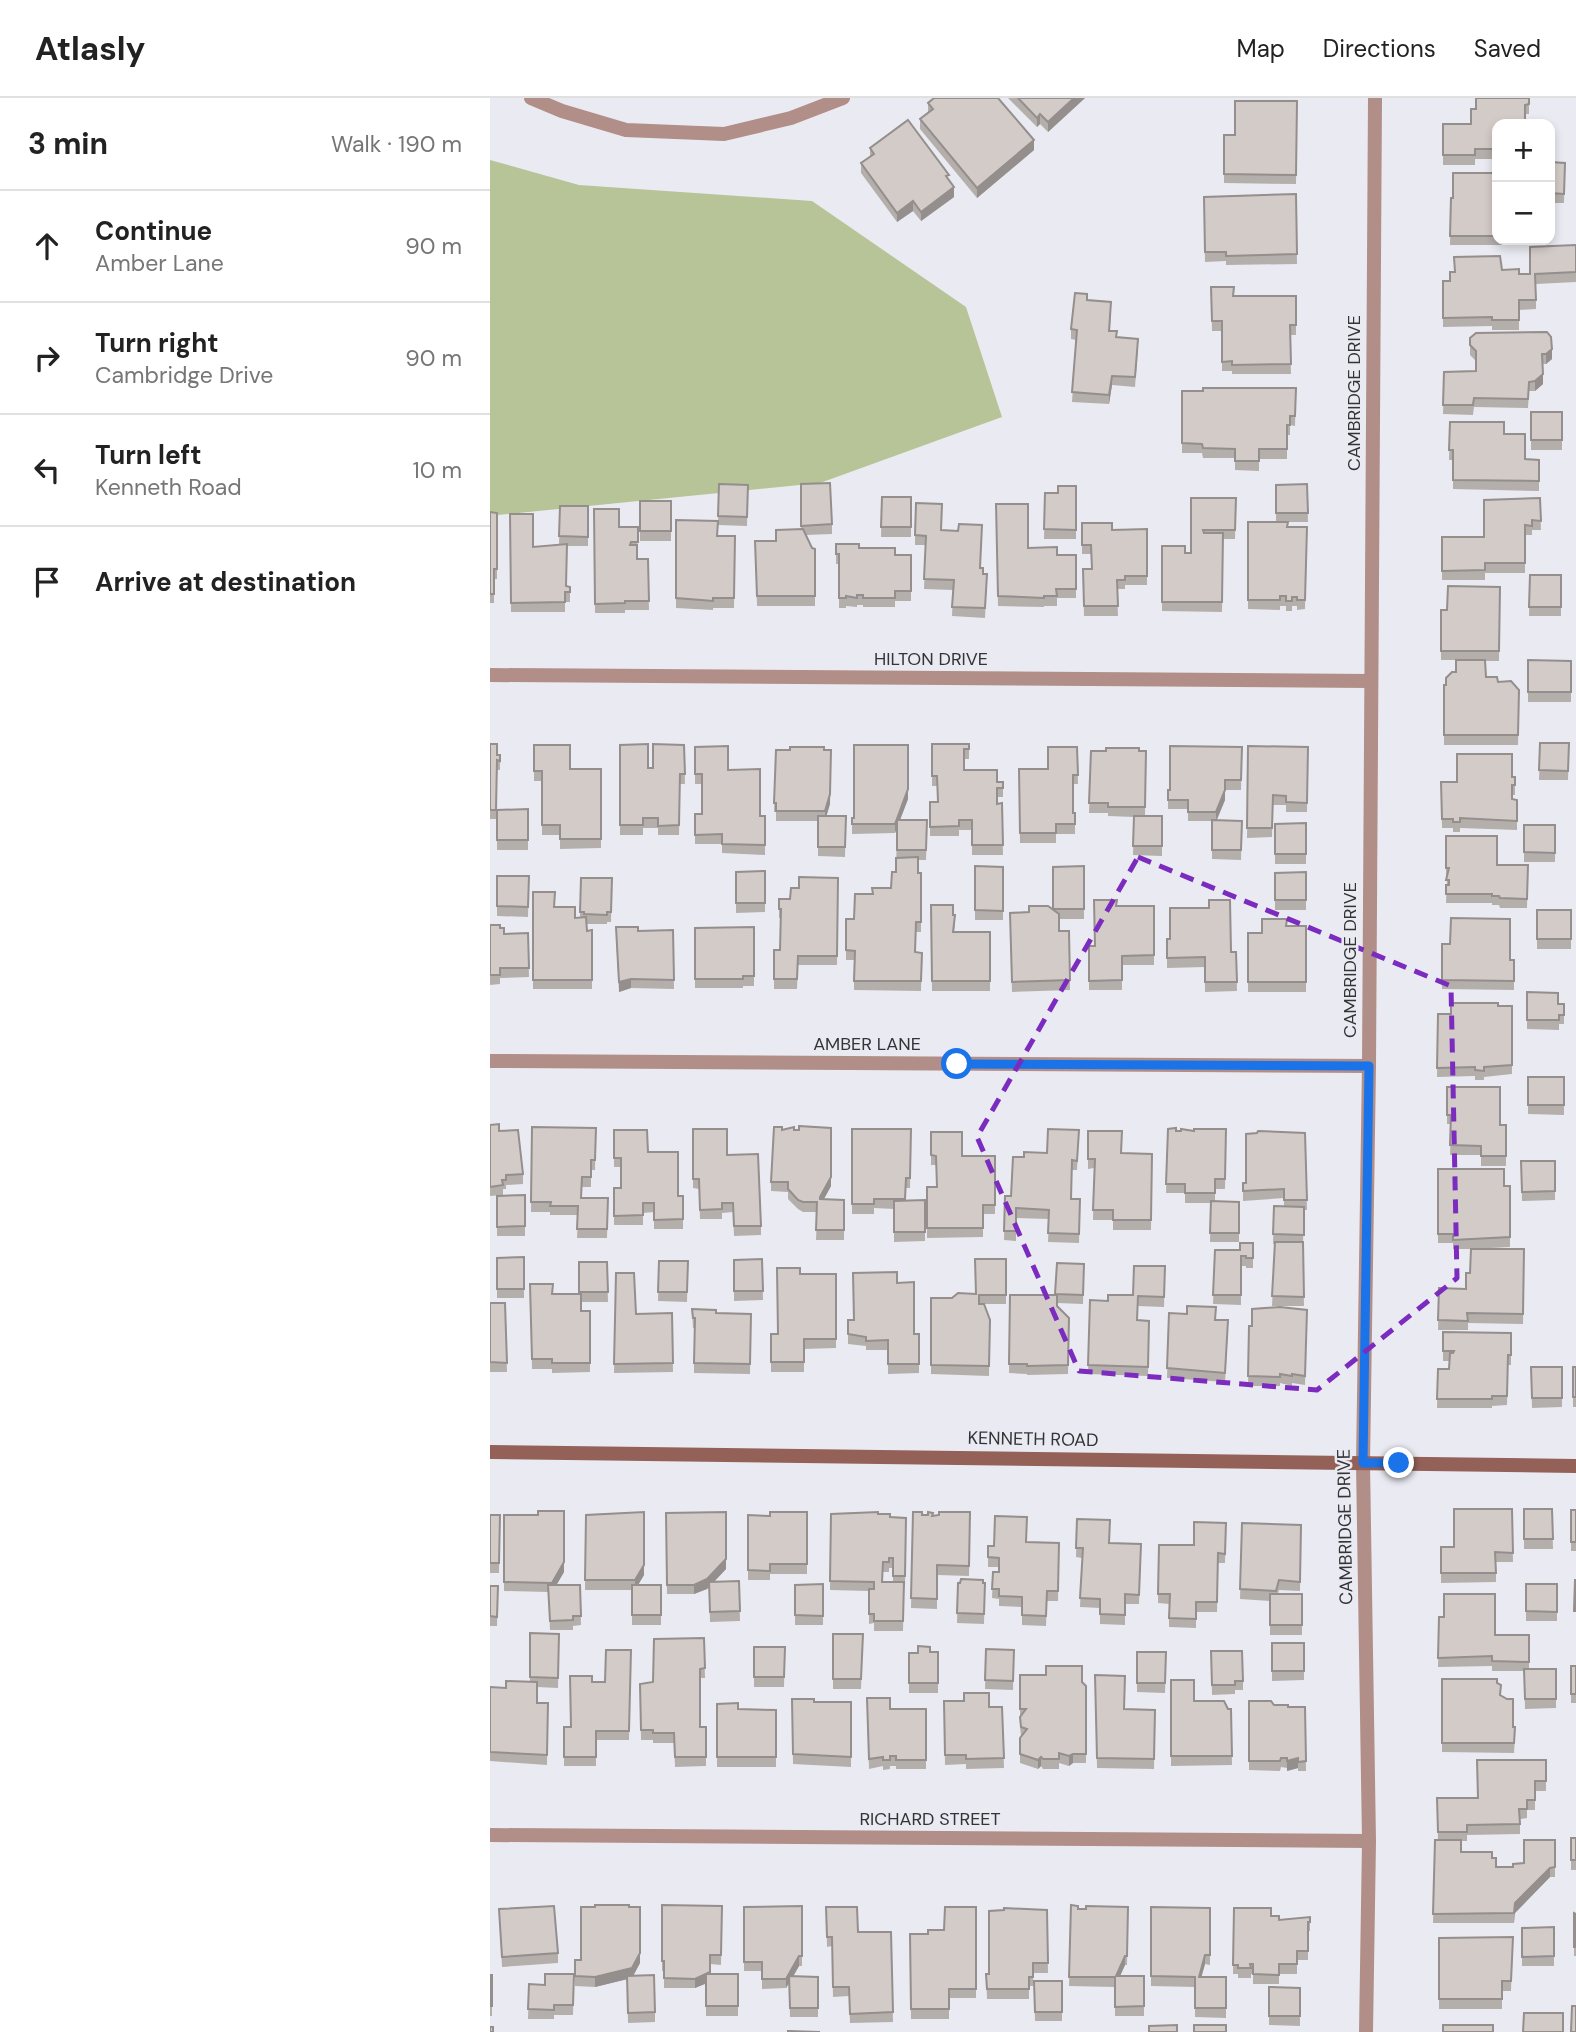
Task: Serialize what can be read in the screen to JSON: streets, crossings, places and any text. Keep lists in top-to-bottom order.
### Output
{
  "streets": {
    "street": [
      "CAMBRIDGE DRIVE",
      "HILTON DRIVE",
      "AMBER LANE",
      "KENNETH ROAD",
      "RICHARD STREET"
    ]
  },
  "crossings": [
    ["CAMBRIDGE DRIVE", "HILTON DRIVE"],
    ["CAMBRIDGE DRIVE", "AMBER LANE"],
    ["CAMBRIDGE DRIVE", "KENNETH ROAD"],
    ["CAMBRIDGE DRIVE", "RICHARD STREET"]
  ],
  "page": {
    "header": "Atlasly",
    "nav": ["Map", "Directions", "Saved"],
    "heading": ["3 min", "Walk · 190 m"],
    "map_buttons": ["+", "−"],
    "list": [
      ["Continue", "Amber Lane", "90 m"],
      ["Turn right", "Cambridge Drive", "90 m"],
      ["Turn left", "Kenneth Road", "10 m"],
      "Arrive at destination"
    ]
  }
}
